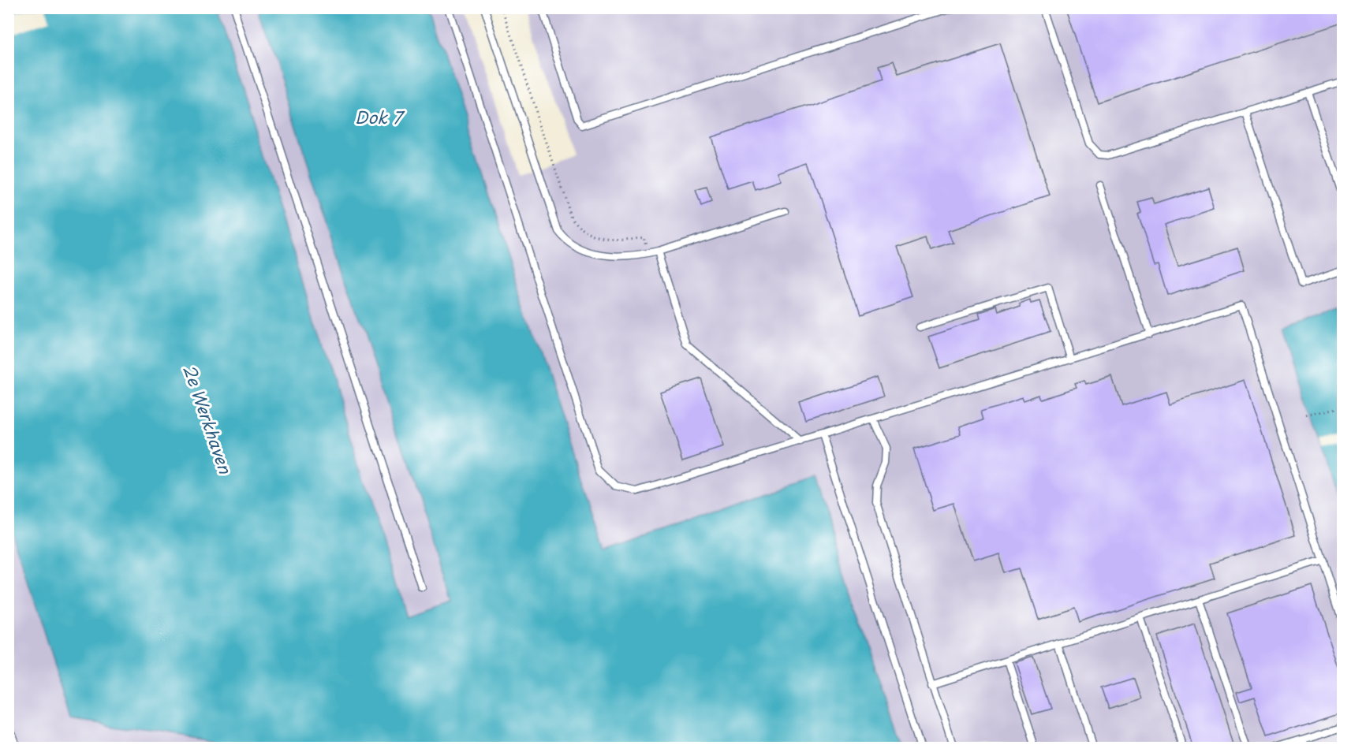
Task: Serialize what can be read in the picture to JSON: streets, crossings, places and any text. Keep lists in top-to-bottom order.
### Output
{
  "water": ["Dok 7", "2e Werkhaven"]
}
